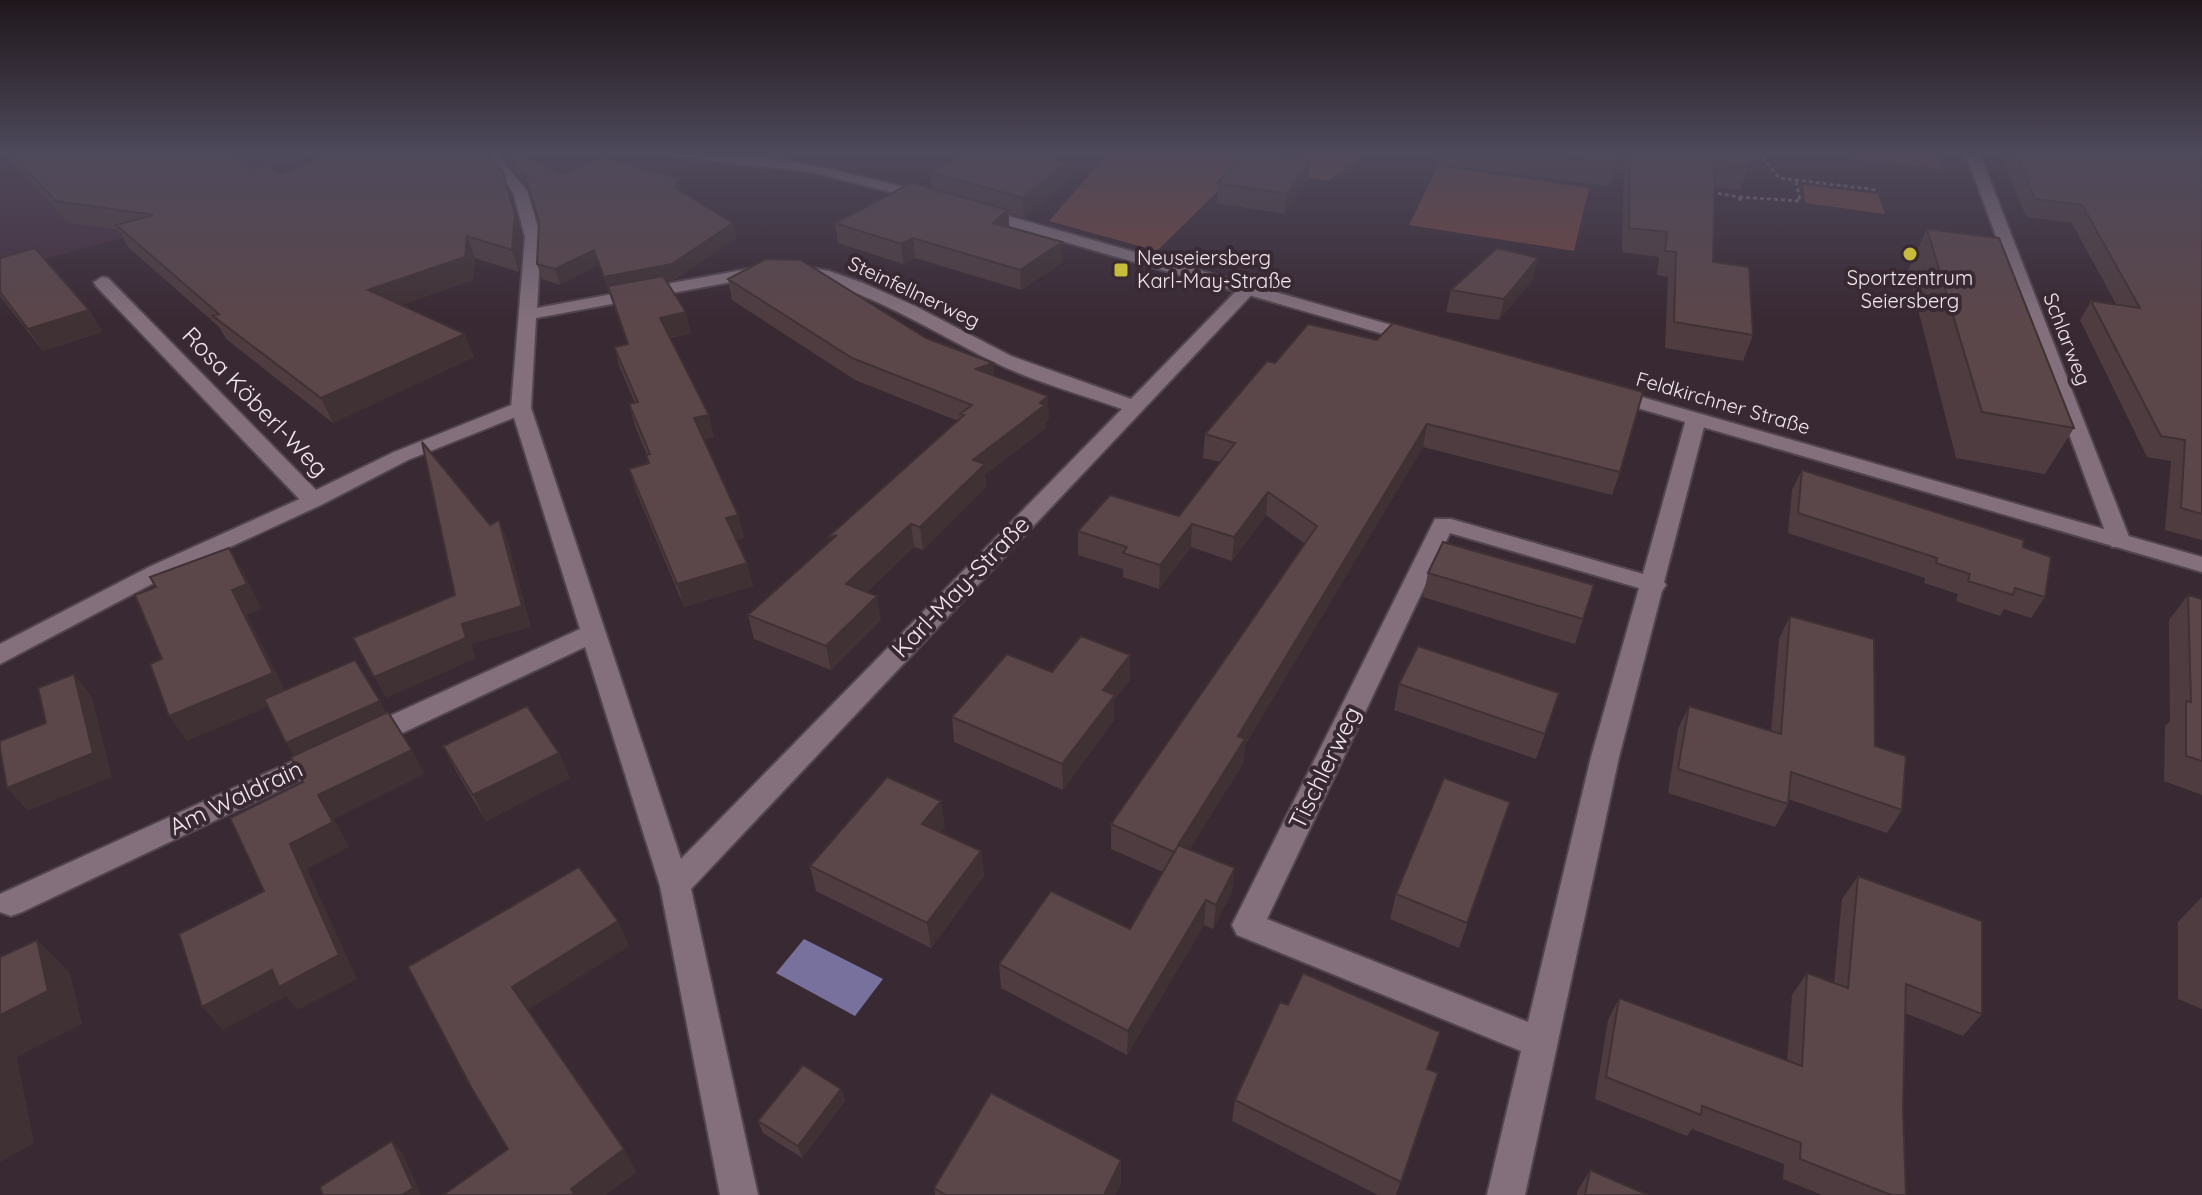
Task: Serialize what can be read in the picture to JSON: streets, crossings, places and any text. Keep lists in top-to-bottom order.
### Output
{
  "streets": {
    "street": [
      "Steinfellnerweg",
      "Schlarweg",
      "Rosa Köberl-Weg",
      "Feldkirchner Straße",
      "Karl-May-Straße",
      "Tischlerweg",
      "Am Waldrain"
    ]
  },
  "crossings": [
    ["Steinfellnerweg", "Karl-May-Straße"],
    ["Schlarweg", "Feldkirchner Straße"]
  ],
  "places": {
    "other": ["Sportzentrum Seiersberg"],
    "transit": ["Neuseiersberg Karl-May-Straße"]
  }
}
